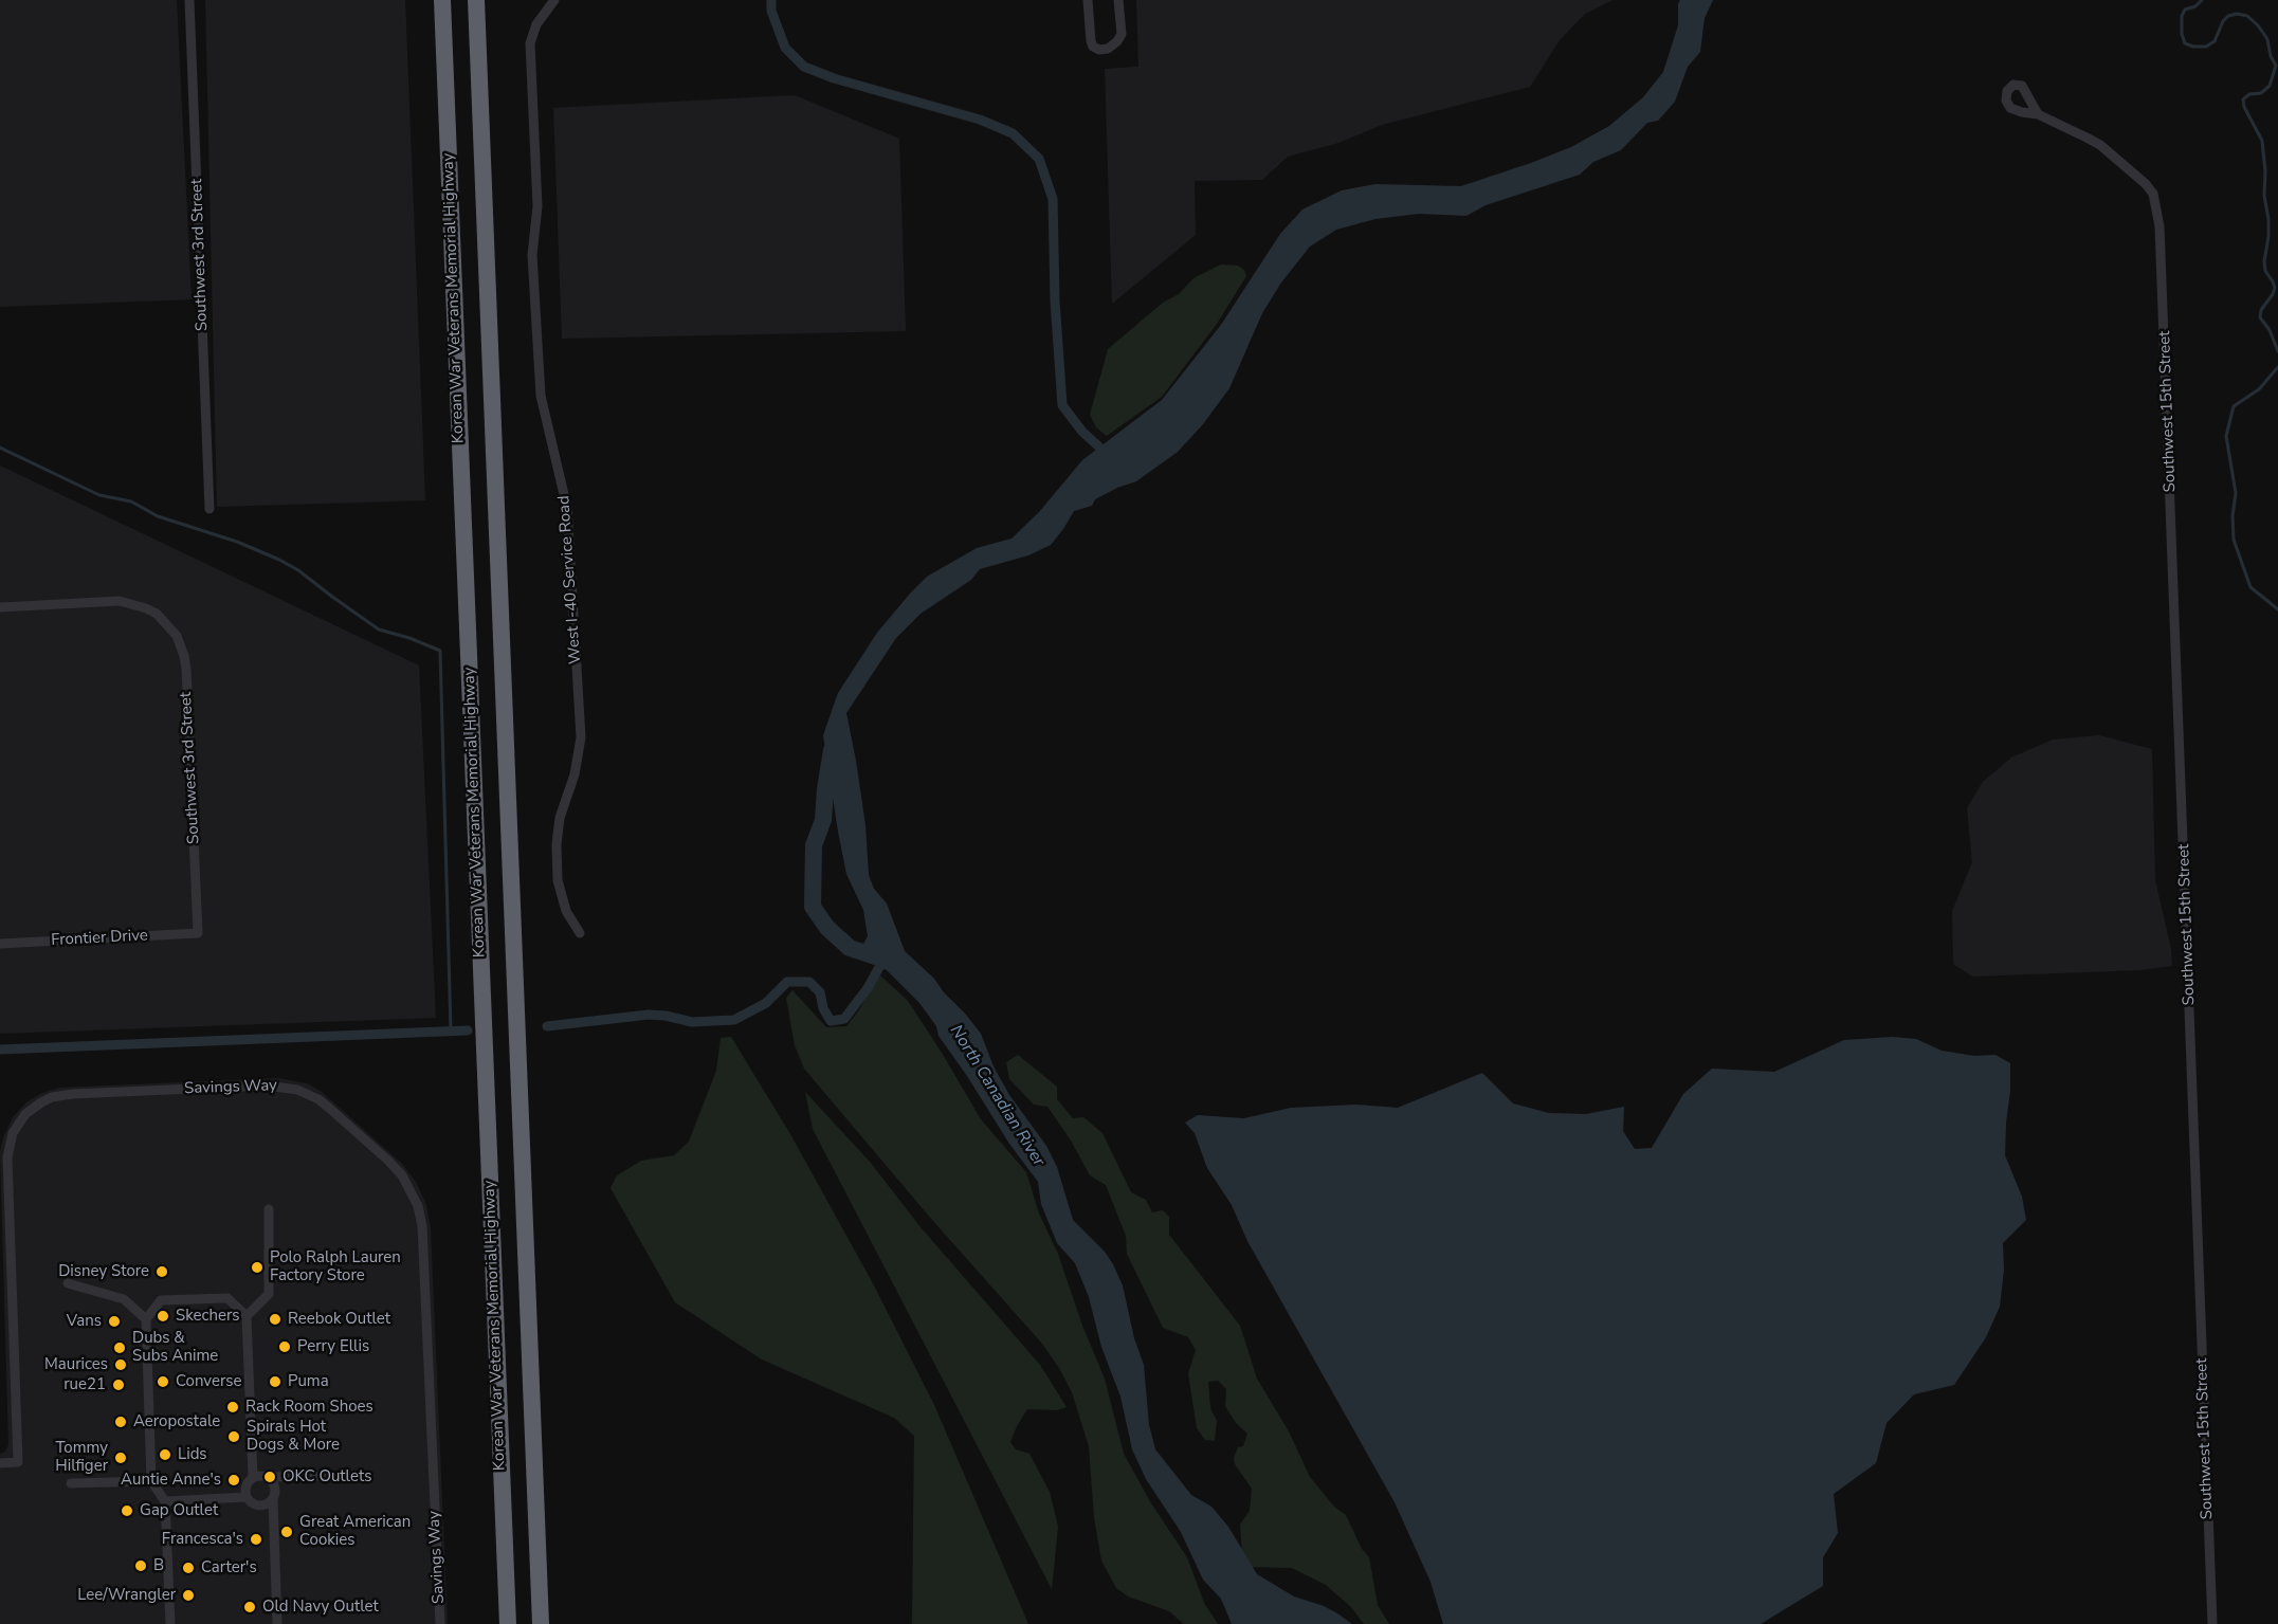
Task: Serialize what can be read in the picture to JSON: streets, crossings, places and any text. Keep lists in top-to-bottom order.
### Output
{
  "streets": {
    "highway": ["Korean War Veterans Memorial Highway"],
    "street": [
      "Southwest 3rd Street",
      "Southwest 15th Street",
      "West I-40 Service Road",
      "Frontier Drive",
      "Savings Way"
    ]
  },
  "crossings": [
    ["Southwest 3rd Street", "Frontier Drive"]
  ],
  "water": ["North Canadian River"],
  "places": [
    "Polo Ralph Lauren Factory Store",
    "Disney Store",
    "Skechers",
    "Reebok Outlet",
    "Vans",
    "Perry Ellis",
    "Dubs & Subs Anime",
    "Maurices",
    "Converse",
    "Puma",
    "rue21",
    "Rack Room Shoes",
    "Aeropostale",
    "Spirals Hot Dogs & More",
    "Lids",
    "Tommy Hilfiger",
    "OKC Outlets",
    "Auntie Anne's",
    "Gap Outlet",
    "Great American Cookies",
    "Francesca's",
    "B",
    "Carter's",
    "Lee/Wrangler",
    "Old Navy Outlet"
  ]
}
